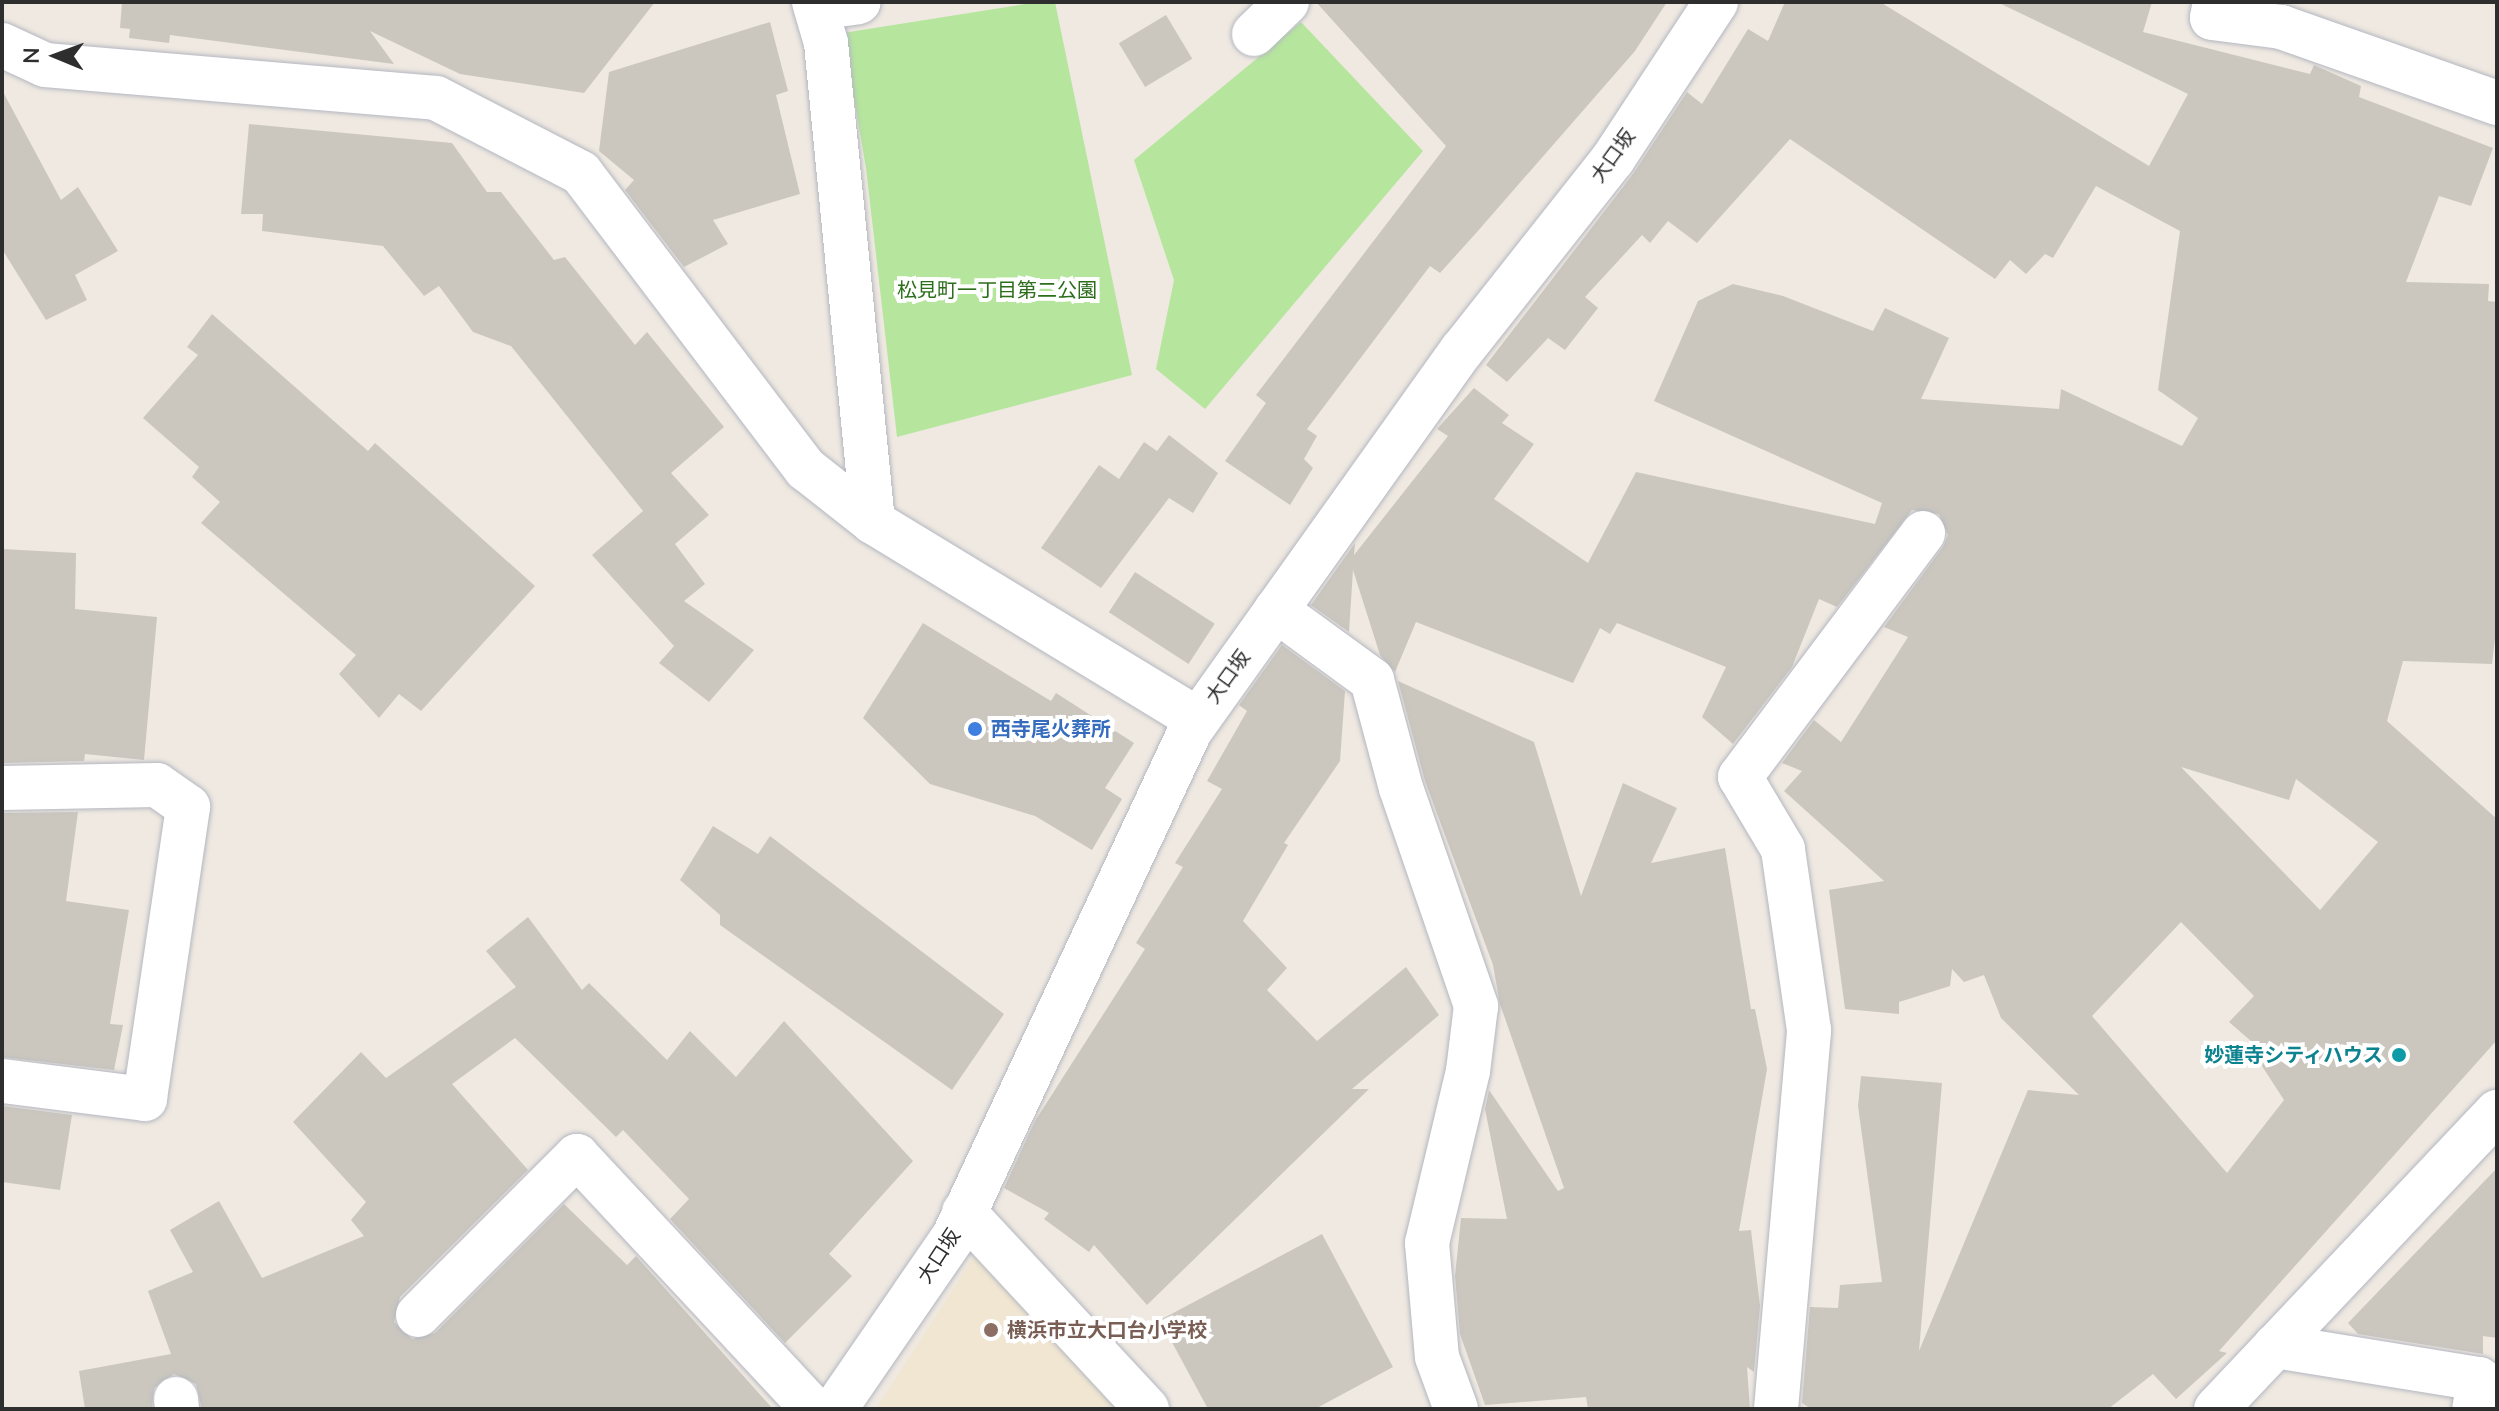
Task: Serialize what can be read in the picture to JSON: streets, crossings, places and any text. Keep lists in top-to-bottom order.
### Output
{
  "streets": {
    "street": ["大口坂"]
  },
  "parks": ["松見町一丁目第二公園"],
  "places": ["西寺尾火葬所", "妙蓮寺シティハウス", "横浜市立大口台小学校"],
  "north": "left"
}
